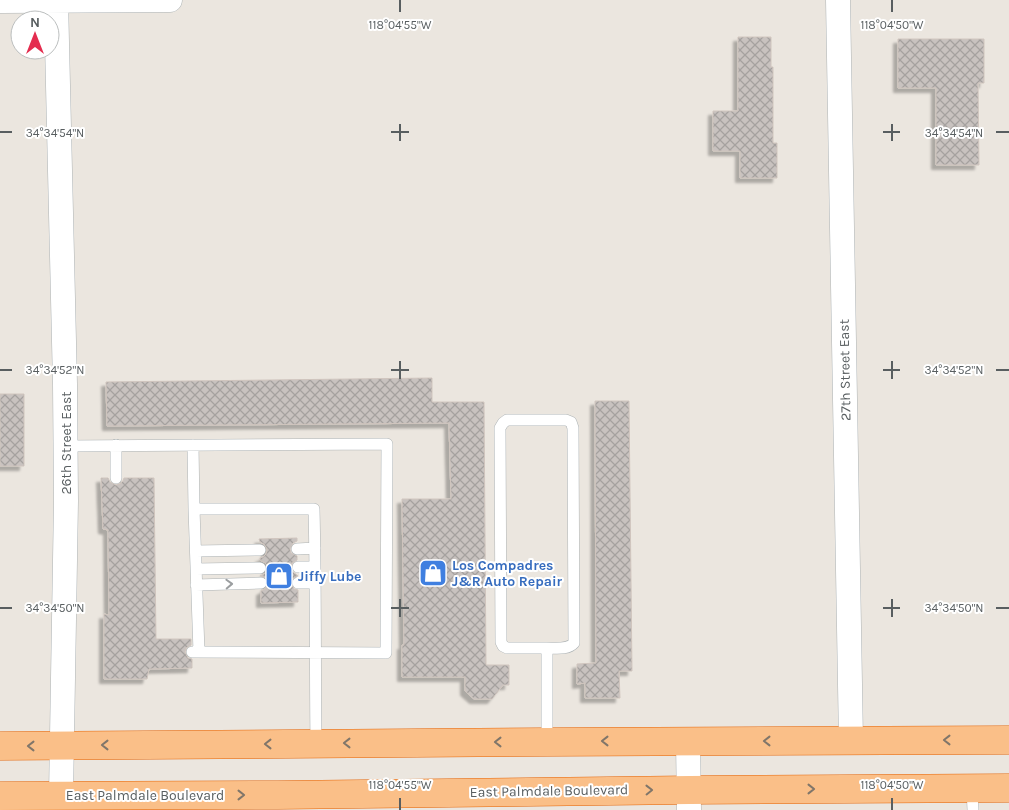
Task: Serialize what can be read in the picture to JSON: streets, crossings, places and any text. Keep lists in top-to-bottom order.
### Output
{
  "streets": {
    "highway": ["East Palmdale Boulevard"],
    "street": ["27th Street East", "26th Street East"]
  },
  "crossings": [
    ["26th Street East", "East Palmdale Boulevard"]
  ],
  "places": {
    "shop": ["Los Compadres J&R Auto Repair", "Jiffy Lube"]
  },
  "north": "top",
  "coordinates": [
    "118°04'55\"W",
    "118°04'50\"W",
    "34°34'54\"N",
    "34°34'52\"N",
    "34°34'50\"N"
  ]
}
